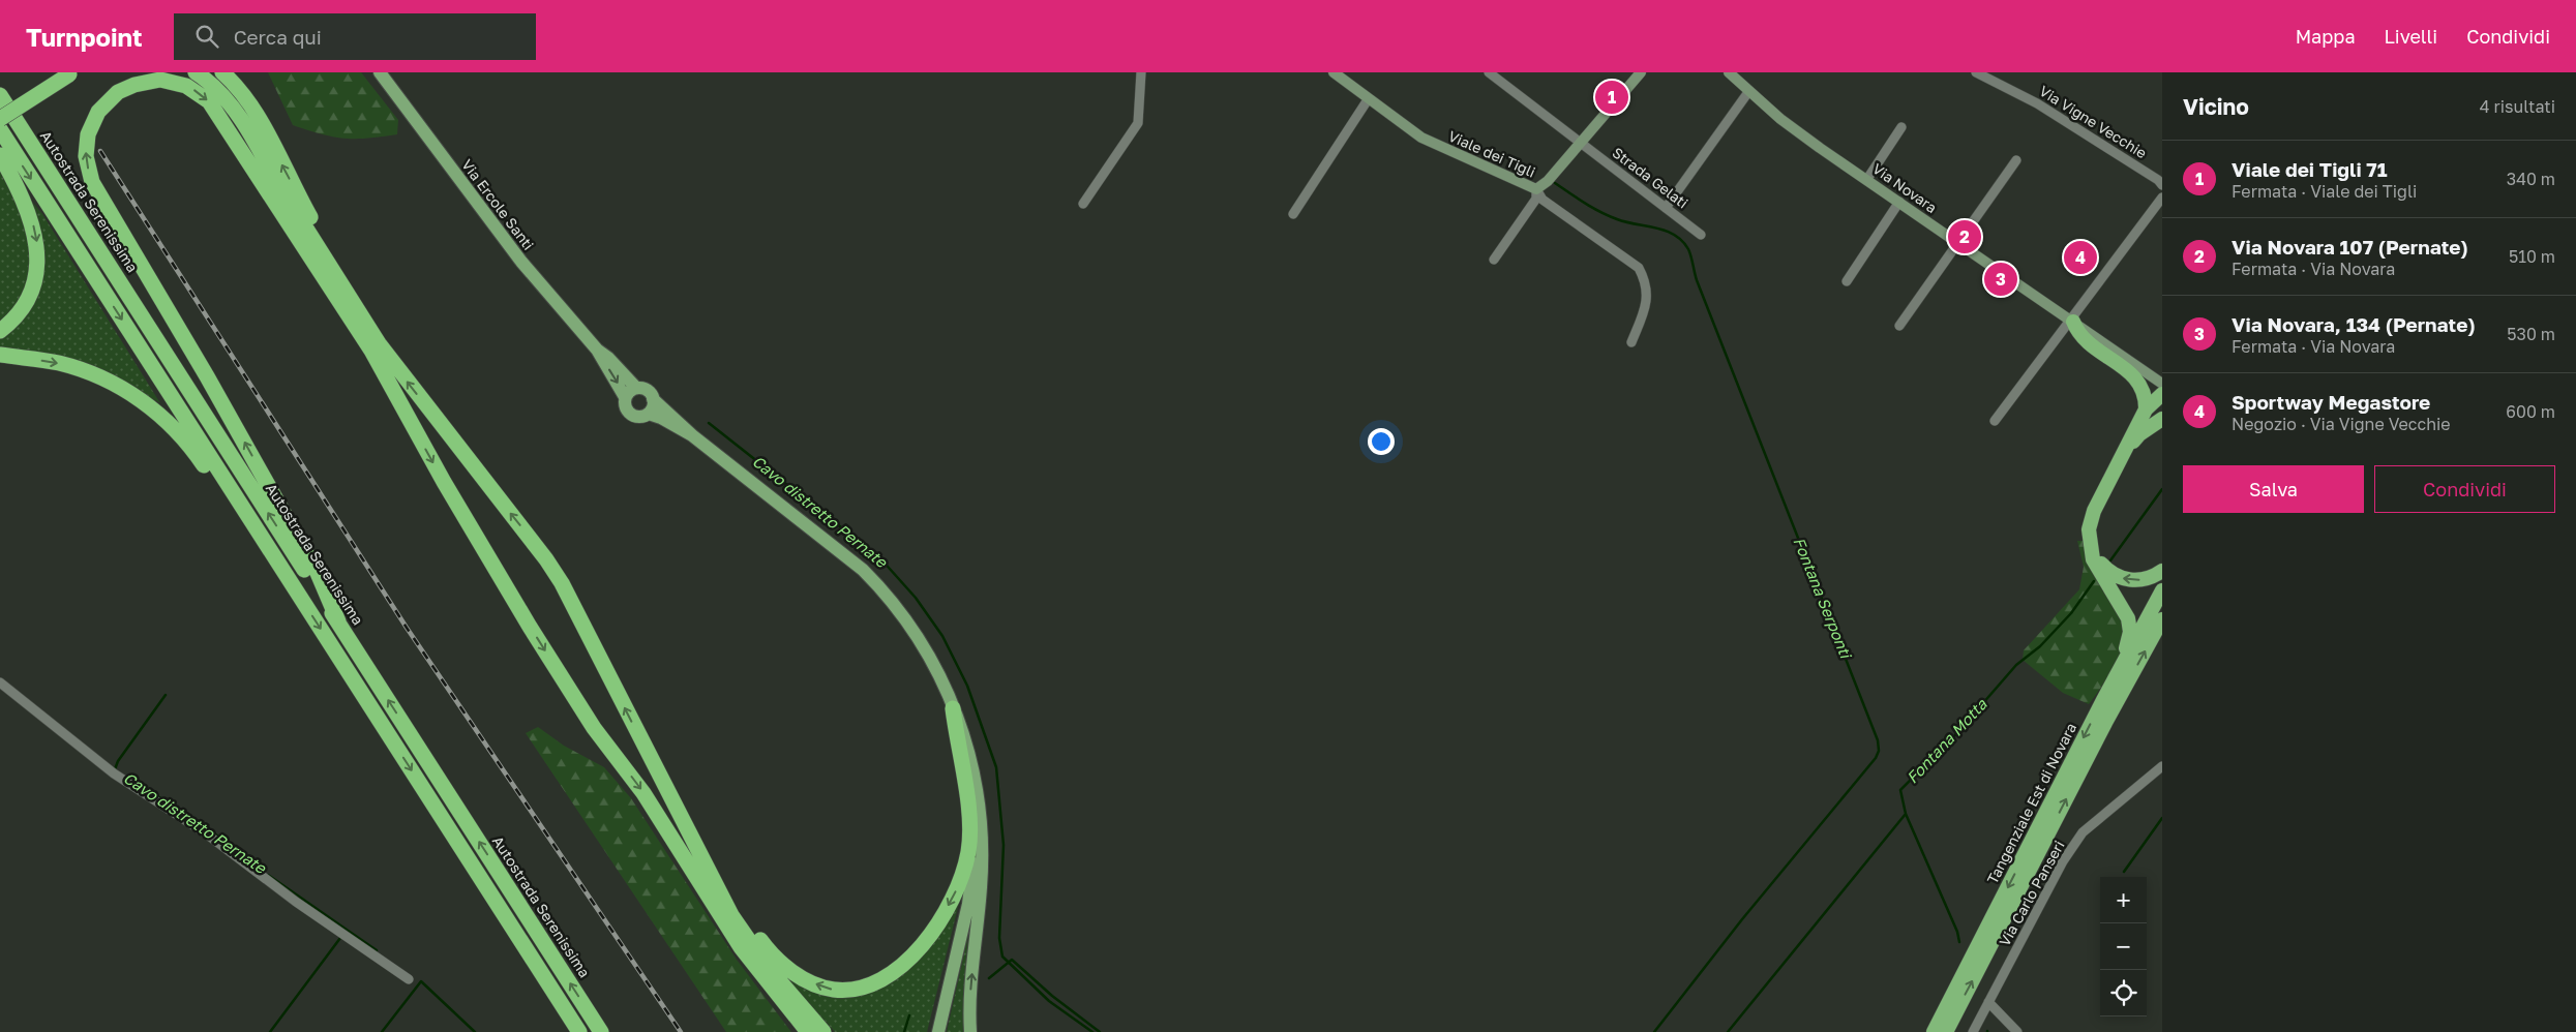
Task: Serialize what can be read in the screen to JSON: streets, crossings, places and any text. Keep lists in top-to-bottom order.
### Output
{
  "streets": {
    "highway": ["Autostrada Serenissima", "Tangenziale Est di Novara"],
    "main road": ["Viale dei Tigli", "Via Novara", "Via Ercole Santi"],
    "street": ["Via Vigne Vecchie", "Strada Gelati", "Via Carlo Panseri"]
  },
  "crossings": [
    ["Viale dei Tigli", "Strada Gelati"]
  ],
  "water": ["Cavo distretto Pernate", "Fontana Serponti", "Fontana Motta"],
  "page": {
    "header": "Turnpoint",
    "search": "Cerca qui",
    "nav": ["Mappa", "Livelli", "Condividi"],
    "heading": ["Vicino", "4 risultati"],
    "pins": [
      "1",
      "2",
      "4",
      "3"
    ],
    "list": [
      {
        "mark": "1",
        "name": "Viale dei Tigli 71",
        "note": "Fermata · Viale dei Tigli",
        "value": "340 m"
      },
      {
        "mark": "2",
        "name": "Via Novara 107 (Pernate)",
        "note": "Fermata · Via Novara",
        "value": "510 m"
      },
      {
        "mark": "3",
        "name": "Via Novara, 134 (Pernate)",
        "note": "Fermata · Via Novara",
        "value": "530 m"
      },
      {
        "mark": "4",
        "name": "Sportway Megastore",
        "note": "Negozio · Via Vigne Vecchie",
        "value": "600 m"
      }
    ],
    "buttons": ["Salva", "Condividi"],
    "map_buttons": ["+", "−"]
  }
}
